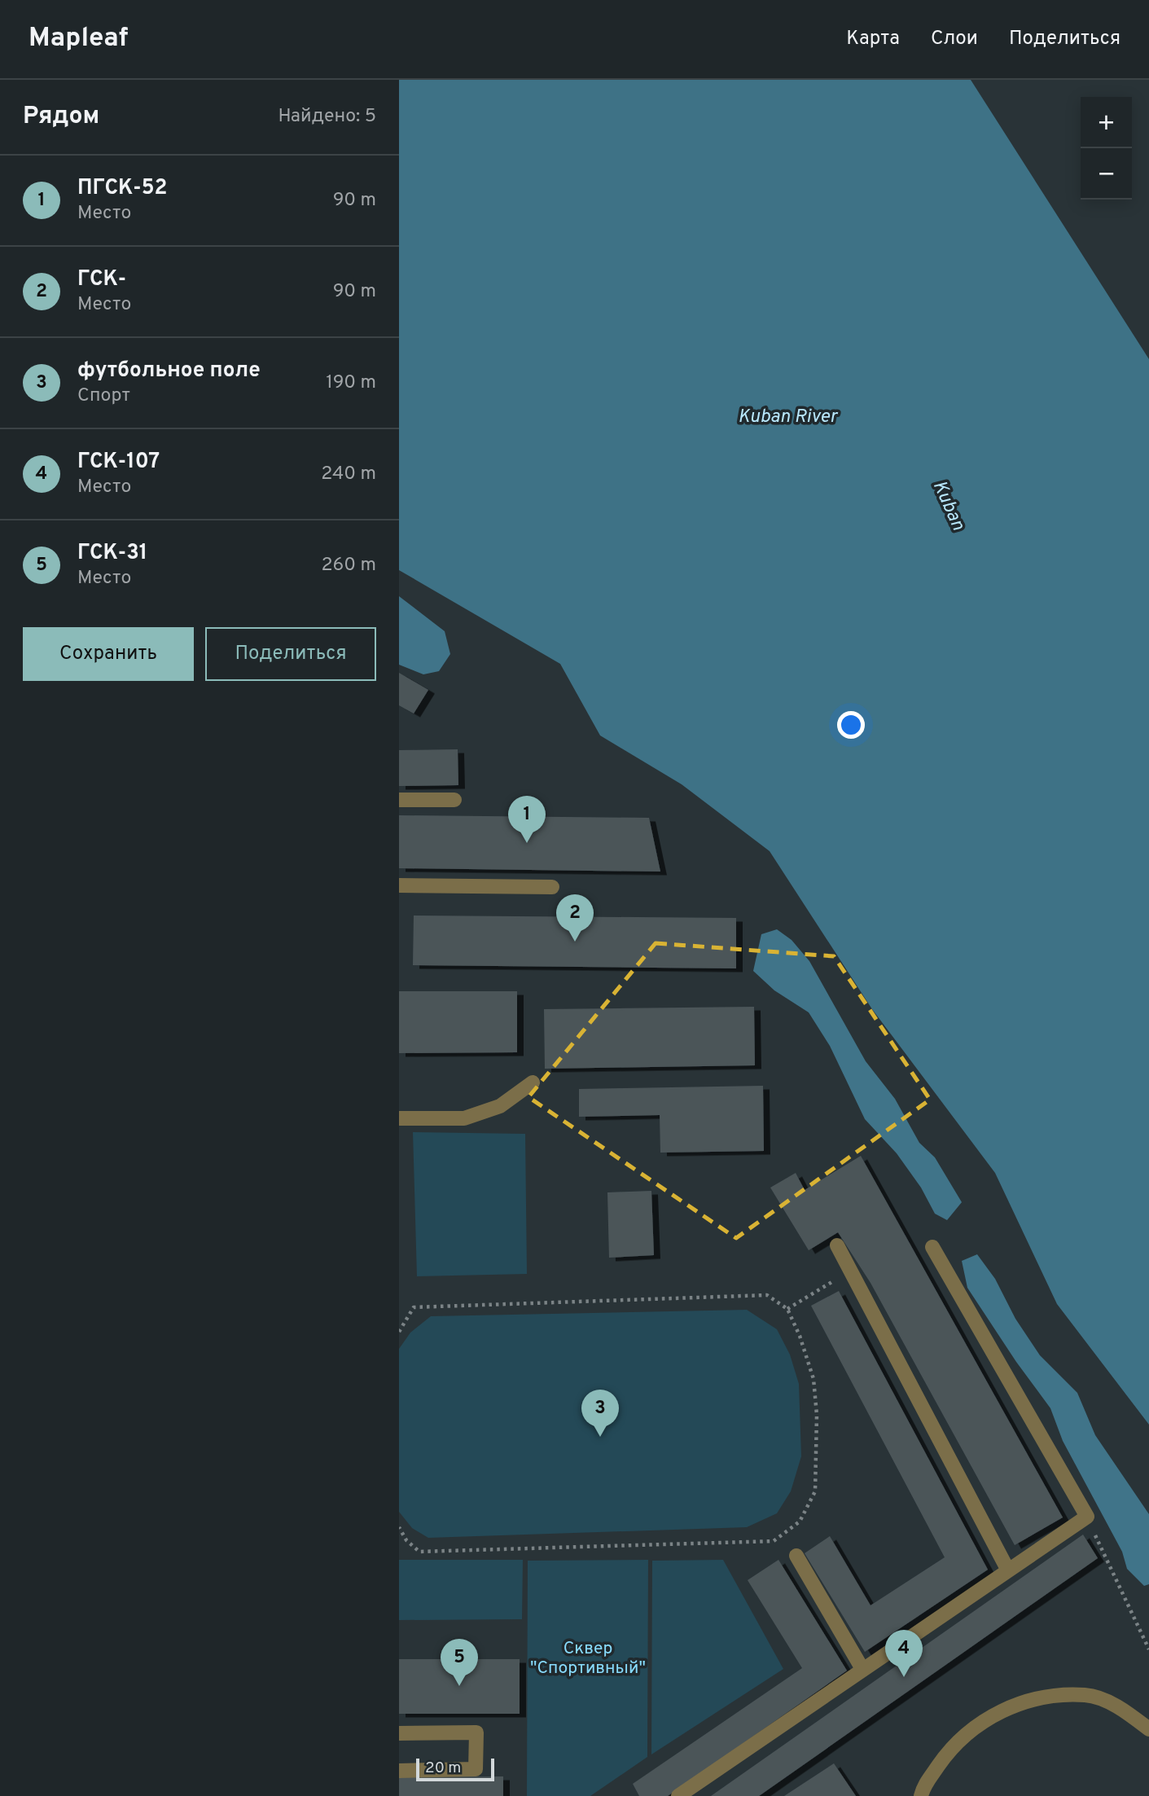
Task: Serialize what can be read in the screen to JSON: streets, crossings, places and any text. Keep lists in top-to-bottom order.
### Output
{
  "water": ["Kuban River", "Kuban"],
  "parks": ["Сквер \"Спортивный\""],
  "scale_bar": "20 m",
  "page": {
    "header": "Mapleaf",
    "nav": ["Карта", "Слои", "Поделиться"],
    "heading": ["Рядом", "Найдено: 5"],
    "map_buttons": ["+", "−"],
    "list": [
      {
        "mark": "1",
        "name": "ПГСК-52",
        "note": "Место",
        "value": "90 m"
      },
      {
        "mark": "2",
        "name": "ГСК-",
        "note": "Место",
        "value": "90 m"
      },
      {
        "mark": "3",
        "name": "футбольное поле",
        "note": "Спорт",
        "value": "190 m"
      },
      {
        "mark": "4",
        "name": "ГСК-107",
        "note": "Место",
        "value": "240 m"
      },
      {
        "mark": "5",
        "name": "ГСК-31",
        "note": "Место",
        "value": "260 m"
      }
    ],
    "buttons": ["Сохранить", "Поделиться"],
    "pins": [
      "1",
      "2",
      "3",
      "4",
      "5"
    ],
    "scale": "20 m"
  }
}
